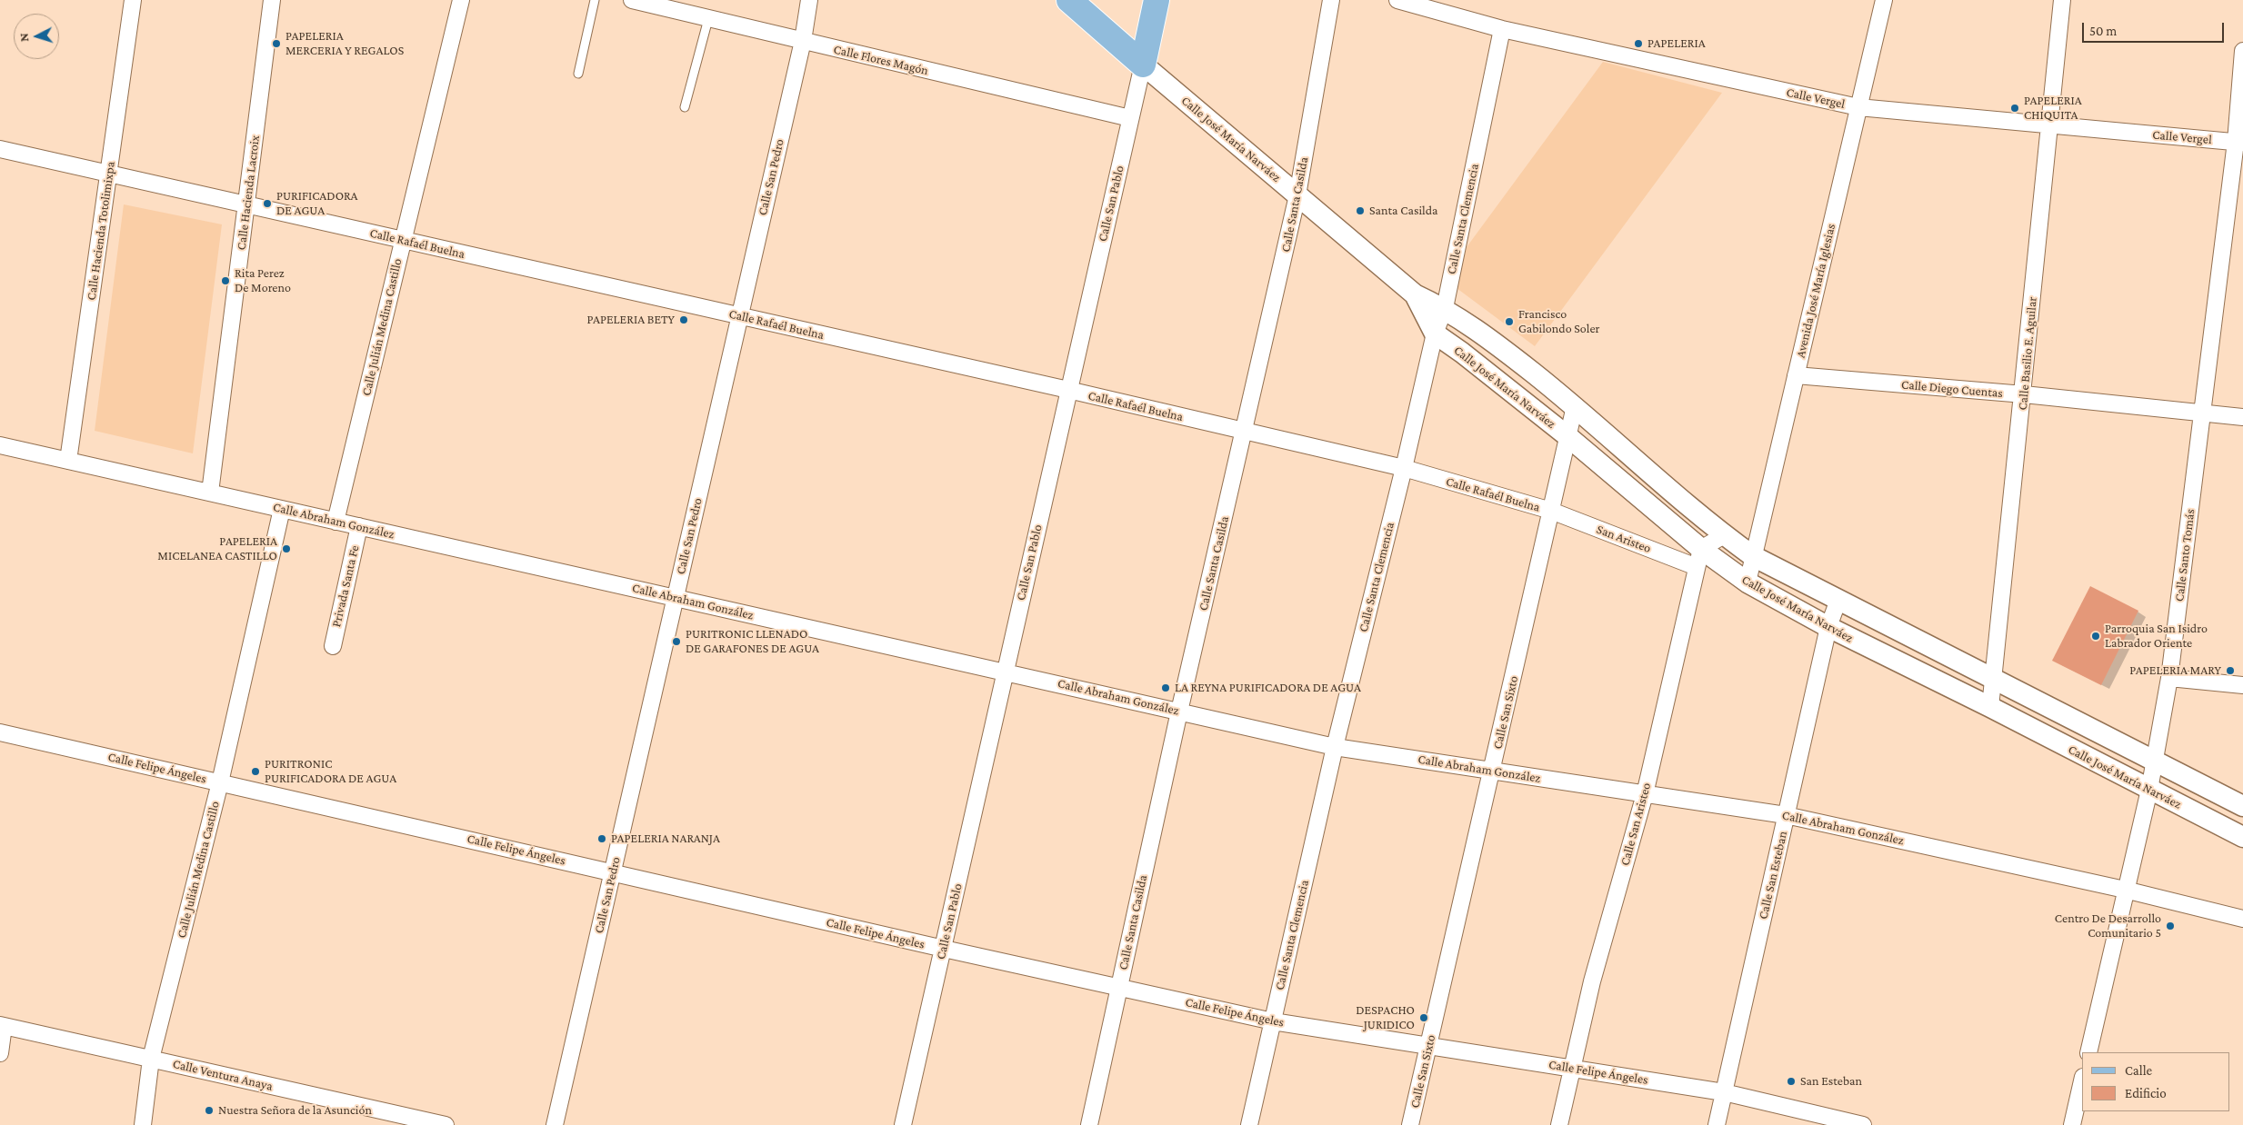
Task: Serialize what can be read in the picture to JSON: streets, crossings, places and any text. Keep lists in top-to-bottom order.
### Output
{
  "streets": {
    "main road": ["Calle José María Narváez", "Calle San Pablo"],
    "street": [
      "Calle Flores Magón",
      "Calle Vergel",
      "Calle San Pedro",
      "Calle Hacienda Lacroix",
      "Calle Santa Casilda",
      "Calle Santa Clemencia",
      "Calle Hacienda Totolimixpa",
      "Calle Rafaél Buelna",
      "Avenida José María Iglesias",
      "Calle Julián Medina Castillo",
      "Calle Basilio E. Aguilar",
      "Calle Diego Cuentas",
      "Calle Abraham González",
      "San Aristeo",
      "Calle Santo Tomás",
      "Privada Santa Fe",
      "Calle San Sixto",
      "Calle Felipe Ángeles",
      "Calle San Aristeo",
      "Calle San Esteban",
      "Calle Ventura Anaya"
    ]
  },
  "crossings": [
    ["Calle Flores Magón", "Calle San Pedro"],
    ["Calle Flores Magón", "Calle San Pablo"],
    ["Calle Vergel", "Calle Santa Clemencia"],
    ["Calle Vergel", "Avenida José María Iglesias"],
    ["Calle Vergel", "Calle Basilio E. Aguilar"],
    ["Calle Vergel", "Calle Santo Tomás"],
    ["Calle José María Narváez", "Calle San Pablo"],
    ["Calle José María Narváez", "Calle Santa Casilda"],
    ["Calle José María Narváez", "Calle Santa Clemencia"],
    ["Calle José María Narváez", "Avenida José María Iglesias"],
    ["Calle José María Narváez", "Calle Basilio E. Aguilar"],
    ["Calle José María Narváez", "San Aristeo"],
    ["Calle José María Narváez", "Calle Santo Tomás"],
    ["Calle José María Narváez", "Calle San Sixto"],
    ["Calle José María Narváez", "Calle San Aristeo"],
    ["Calle José María Narváez", "Calle San Esteban"],
    ["Calle San Pedro", "Calle Rafaél Buelna"],
    ["Calle San Pedro", "Calle Abraham González"],
    ["Calle San Pedro", "Calle Felipe Ángeles"],
    ["Calle Hacienda Lacroix", "Calle Rafaél Buelna"],
    ["Calle Hacienda Lacroix", "Calle Abraham González"],
    ["Calle San Pablo", "Calle Rafaél Buelna"],
    ["Calle San Pablo", "Calle Abraham González"],
    ["Calle San Pablo", "Calle Felipe Ángeles"],
    ["Calle Santa Casilda", "Calle Rafaél Buelna"],
    ["Calle Santa Casilda", "Calle Abraham González"],
    ["Calle Santa Casilda", "Calle Felipe Ángeles"],
    ["Calle Santa Clemencia", "Calle Rafaél Buelna"],
    ["Calle Santa Clemencia", "Calle Abraham González"],
    ["Calle Santa Clemencia", "Calle Felipe Ángeles"],
    ["Calle Hacienda Totolimixpa", "Calle Rafaél Buelna"],
    ["Calle Hacienda Totolimixpa", "Calle Abraham González"],
    ["Calle Rafaél Buelna", "Calle Julián Medina Castillo"],
    ["Calle Rafaél Buelna", "San Aristeo"],
    ["Calle Rafaél Buelna", "Calle San Sixto"],
    ["Avenida José María Iglesias", "Calle Diego Cuentas"],
    ["Calle Julián Medina Castillo", "Calle Abraham González"],
    ["Calle Julián Medina Castillo", "Calle Felipe Ángeles"],
    ["Calle Julián Medina Castillo", "Calle Ventura Anaya"],
    ["Calle Basilio E. Aguilar", "Calle Diego Cuentas"],
    ["Calle Diego Cuentas", "Calle Santo Tomás"],
    ["Calle Abraham González", "Calle Santo Tomás"],
    ["Calle Abraham González", "Privada Santa Fe"],
    ["Calle Abraham González", "Calle San Sixto"],
    ["Calle Abraham González", "Calle San Aristeo"],
    ["Calle Abraham González", "Calle San Esteban"],
    ["San Aristeo", "Calle San Sixto"],
    ["San Aristeo", "Calle San Aristeo"],
    ["Calle San Sixto", "Calle Felipe Ángeles"],
    ["Calle Felipe Ángeles", "Calle San Aristeo"],
    ["Calle Felipe Ángeles", "Calle San Esteban"]
  ],
  "places": [
    "PAPELERIA MERCERIA Y REGALOS",
    "PAPELERIA",
    "PAPELERIA CHIQUITA",
    "PURIFICADORA DE AGUA",
    "Santa Casilda",
    "Rita Perez De Moreno",
    "PAPELERIA BETY",
    "Francisco Gabilondo Soler",
    "PAPELERIA MICELANEA CASTILLO",
    "Parroquia San Isidro Labrador Oriente",
    "PURITRONIC LLENADO DE GARAFONES DE AGUA",
    "PAPELERIA MARY",
    "LA REYNA PURIFICADORA DE AGUA",
    "PURITRONIC PURIFICADORA DE AGUA",
    "PAPELERIA NARANJA",
    "Centro De Desarrollo Comunitario 5",
    "DESPACHO JURIDICO",
    "San Esteban",
    "Nuestra Señora de la Asunción"
  ],
  "legend": ["Calle", "Edificio"],
  "scale_bar": "50 m",
  "north": "left"
}
